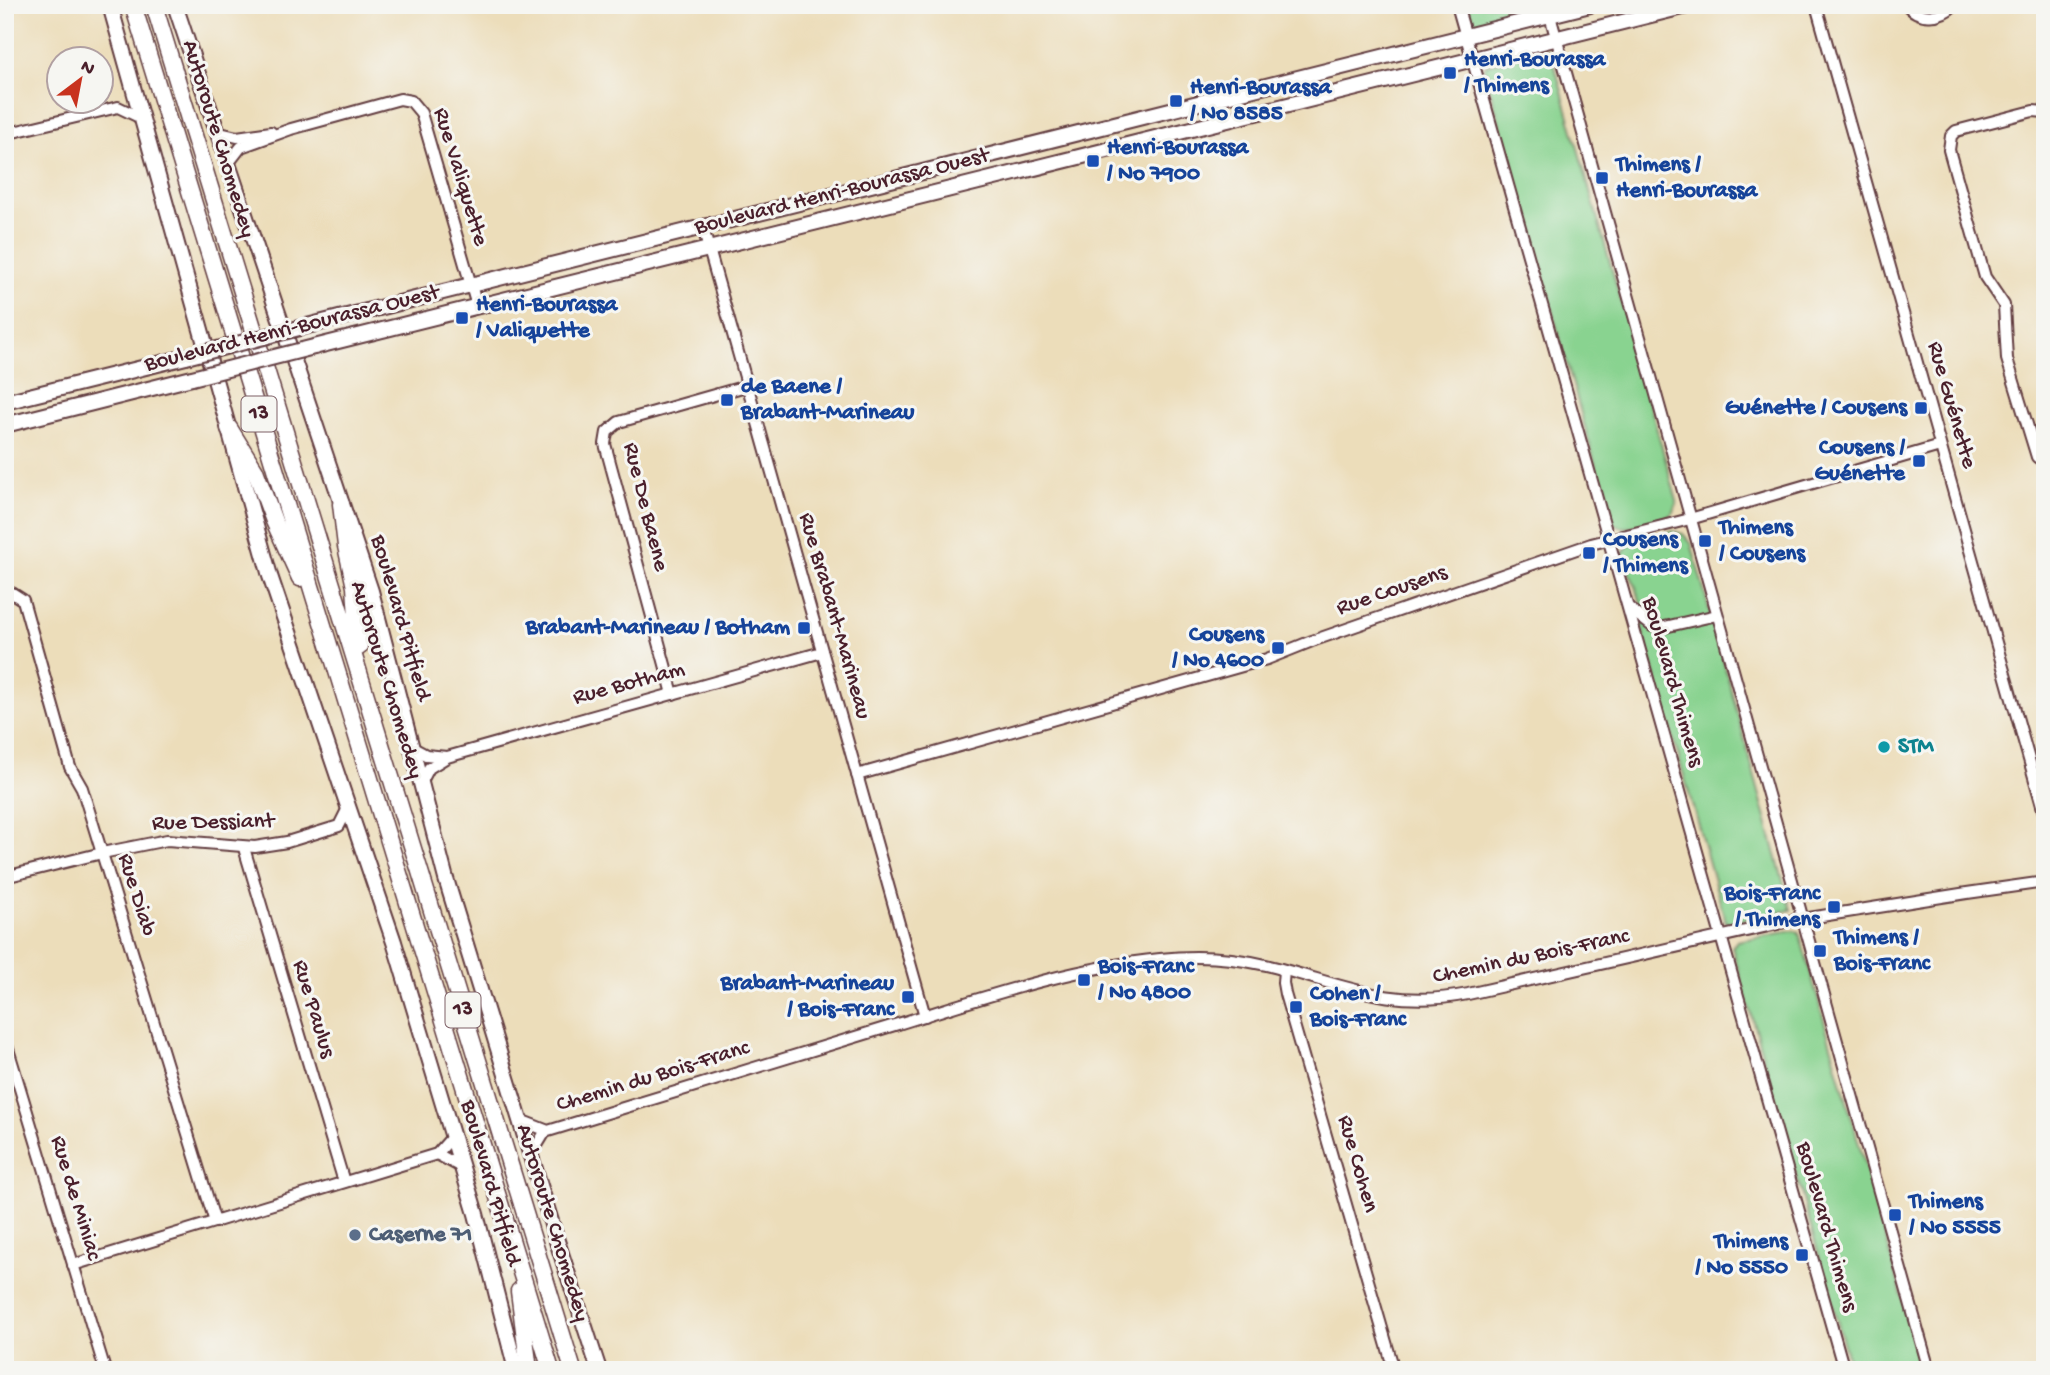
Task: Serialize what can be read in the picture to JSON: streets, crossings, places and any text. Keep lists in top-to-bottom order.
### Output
{
  "streets": {
    "highway": ["Autoroute Chomedey", "13"],
    "main road": ["Boulevard Henri-Bourassa Ouest", "Boulevard Pitfield"],
    "street": [
      "Rue Valiquette",
      "Rue Guénette",
      "Rue De Baene",
      "Rue Cousens",
      "Rue Brabant-Marineau",
      "Boulevard Thimens",
      "Rue Botham",
      "Rue Dessiant",
      "Rue Diab",
      "Chemin du Bois-Franc",
      "Rue Paulus",
      "Rue Cohen",
      "Rue de Miniac"
    ]
  },
  "crossings": [
    ["Rue Valiquette", "Boulevard Henri-Bourassa Ouest"],
    ["Rue Valiquette", "Boulevard Pitfield"],
    ["Boulevard Henri-Bourassa Ouest", "Rue Brabant-Marineau"],
    ["Boulevard Henri-Bourassa Ouest", "Boulevard Thimens"],
    ["Rue Guénette", "Rue Cousens"],
    ["Rue De Baene", "Rue Brabant-Marineau"],
    ["Rue De Baene", "Rue Botham"],
    ["Rue Cousens", "Rue Brabant-Marineau"],
    ["Rue Cousens", "Boulevard Thimens"],
    ["Rue Brabant-Marineau", "Rue Botham"],
    ["Rue Brabant-Marineau", "Chemin du Bois-Franc"],
    ["Boulevard Pitfield", "Rue Botham"],
    ["Boulevard Pitfield", "Chemin du Bois-Franc"],
    ["Boulevard Thimens", "Chemin du Bois-Franc"],
    ["Rue Dessiant", "Rue Diab"],
    ["Rue Dessiant", "Rue Paulus"],
    ["Chemin du Bois-Franc", "Rue Cohen"]
  ],
  "places": {
    "transit": [
      "Henri-Bourassa / Thimens",
      "Henri-Bourassa / No 8585",
      "Henri-Bourassa / No 7900",
      "Thimens / Henri-Bourassa",
      "Henri-Bourassa / Valiquette",
      "de Baene / Brabant-Marineau",
      "Guénette / Cousens",
      "Cousens / Guénette",
      "Thimens / Cousens",
      "Cousens / Thimens",
      "Brabant-Marineau / Botham",
      "Cousens / No 4600",
      "Bois-Franc / Thimens",
      "Thimens / Bois-Franc",
      "Bois-Franc / No 4800",
      "Brabant-Marineau / Bois-Franc",
      "Cohen / Bois-Franc",
      "Thimens / No 5555",
      "Thimens / No 5550"
    ],
    "other": ["STM", "Caserne 71"]
  },
  "north": "top right"
}
